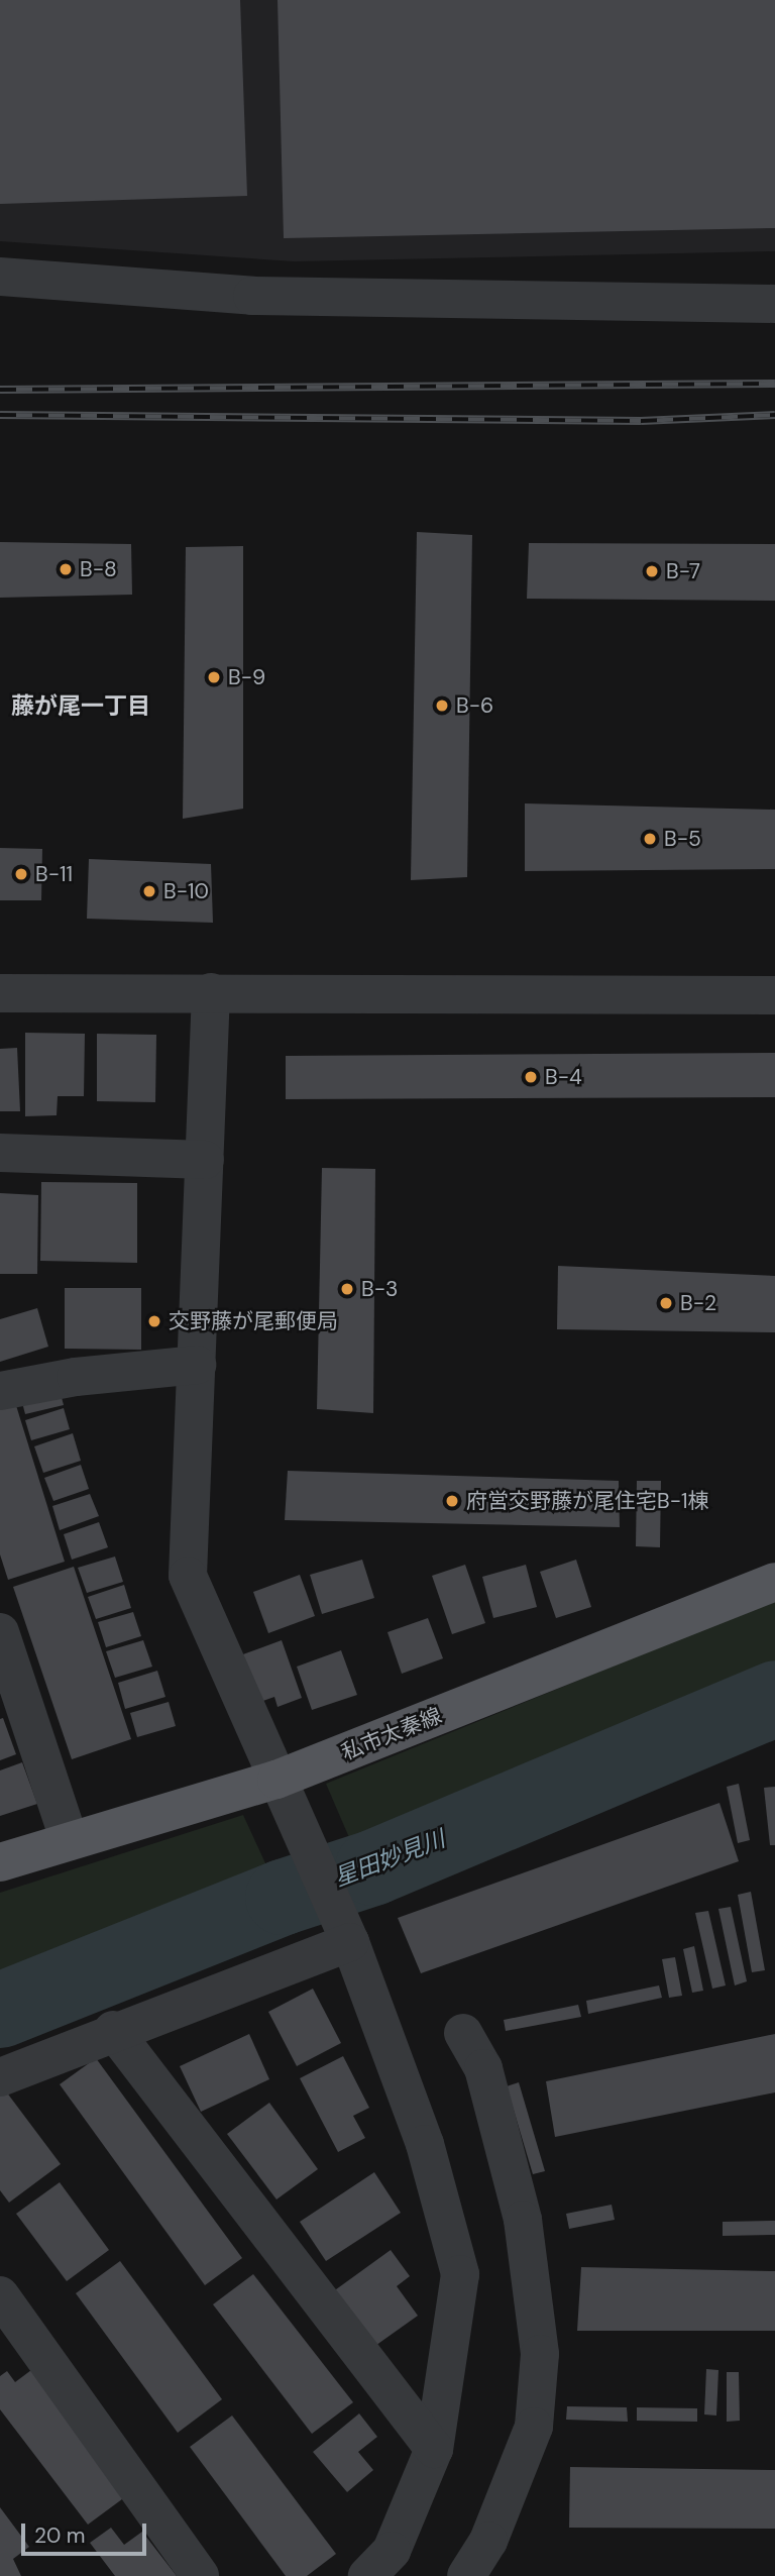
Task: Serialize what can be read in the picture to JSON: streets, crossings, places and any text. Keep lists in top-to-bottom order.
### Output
{
  "streets": {
    "main road": ["私市太秦線"]
  },
  "districts": ["藤が尾一丁目"],
  "water": ["星田妙見川"],
  "places": [
    "B-8",
    "B-7",
    "B-9",
    "B-6",
    "B-5",
    "B-11",
    "B-10",
    "B-4",
    "B-3",
    "B-2",
    "交野藤が尾郵便局",
    "府営交野藤が尾住宅B-1棟"
  ],
  "scale_bar": "20 m"
}
